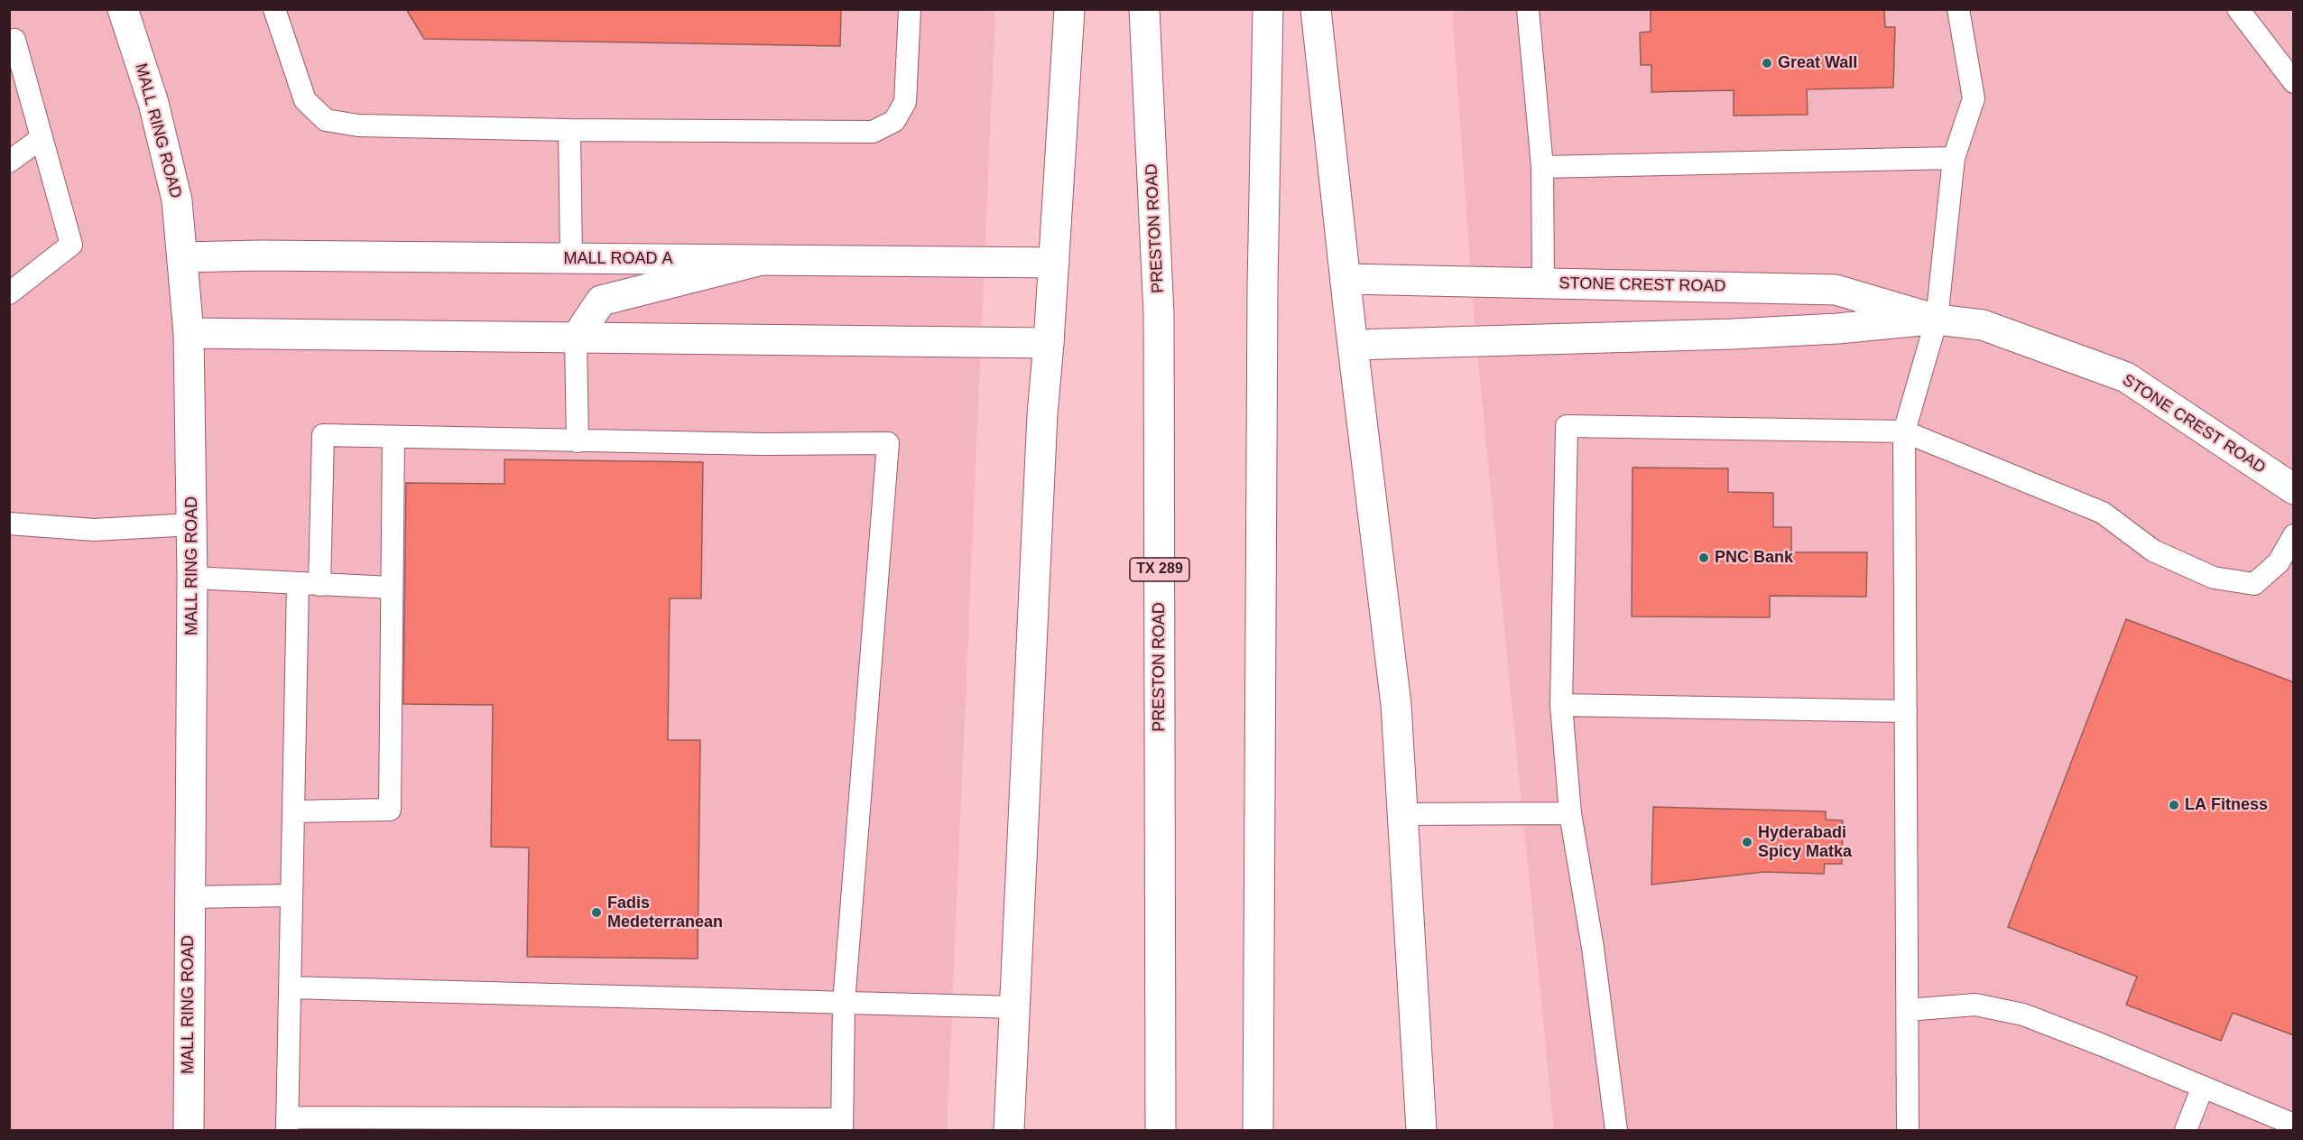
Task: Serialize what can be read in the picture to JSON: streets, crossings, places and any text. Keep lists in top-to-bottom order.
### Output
{
  "streets": {
    "street": [
      "MALL RING ROAD",
      "PRESTON ROAD",
      "MALL ROAD A",
      "STONE CREST ROAD",
      "TX 289"
    ]
  },
  "crossings": [
    ["MALL RING ROAD", "MALL ROAD A"]
  ],
  "places": [
    "Great Wall",
    "PNC Bank",
    "LA Fitness",
    "Hyderabadi Spicy Matka",
    "Fadis Medeterranean"
  ]
}
